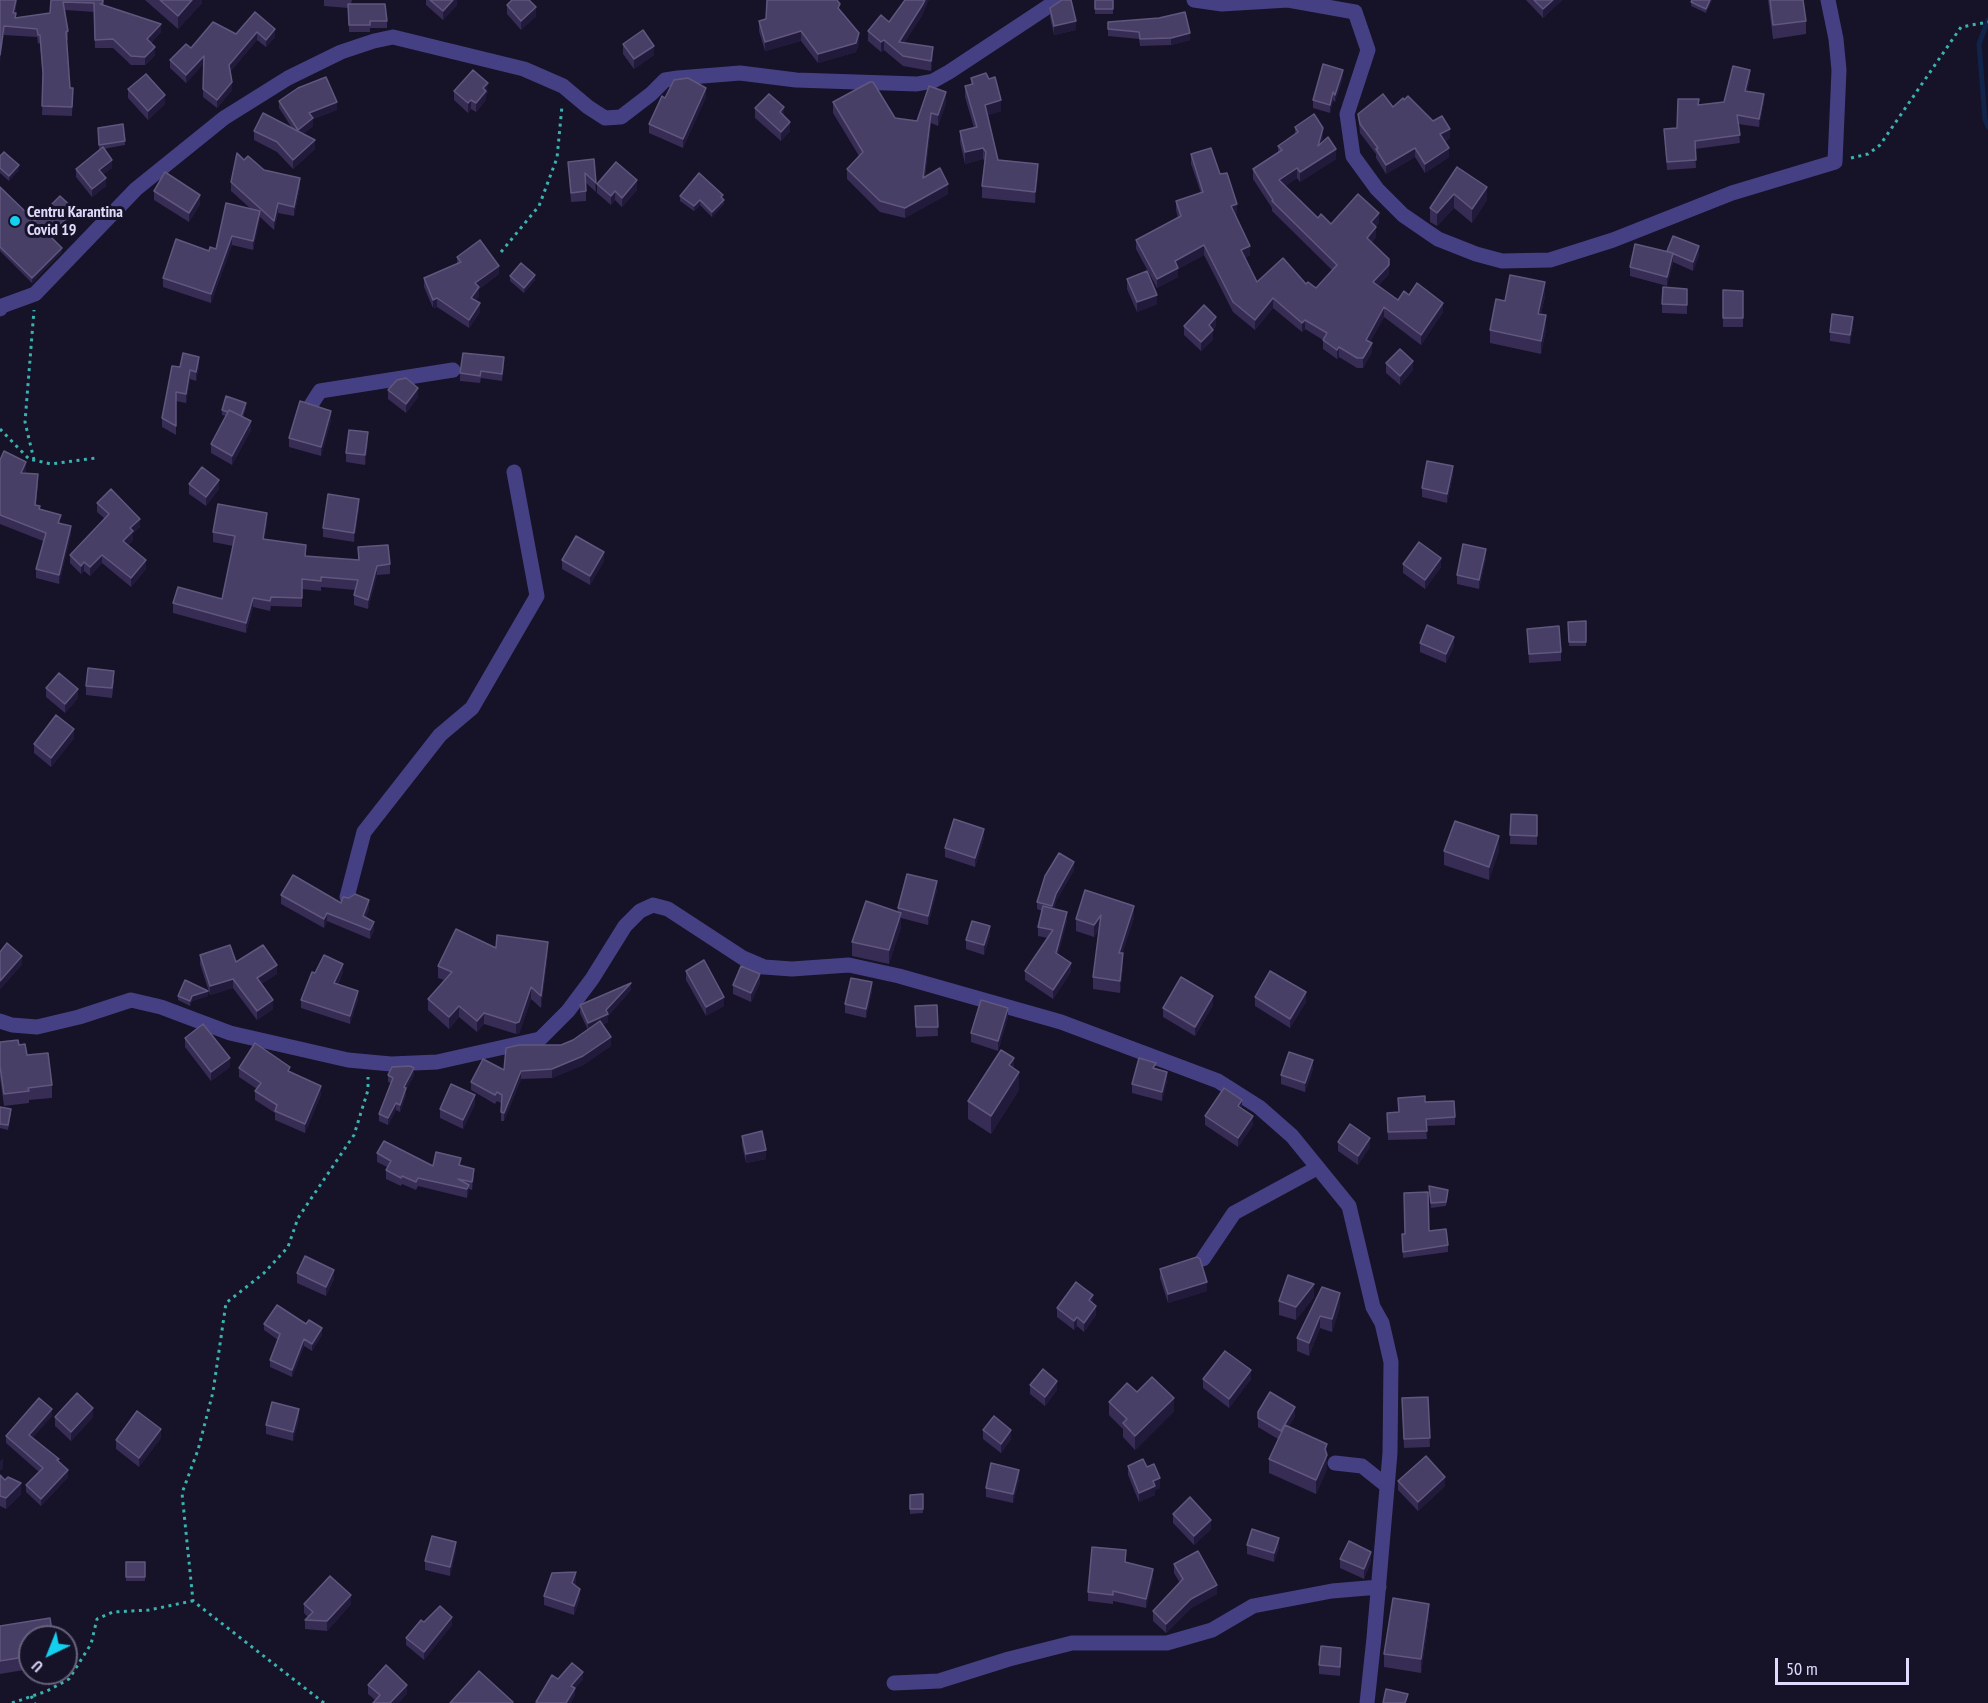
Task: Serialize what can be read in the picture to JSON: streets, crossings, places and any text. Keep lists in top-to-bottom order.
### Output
{
  "places": ["Centru Karantina Covid 19"],
  "scale_bar": "50 m",
  "north": "bottom left"
}
